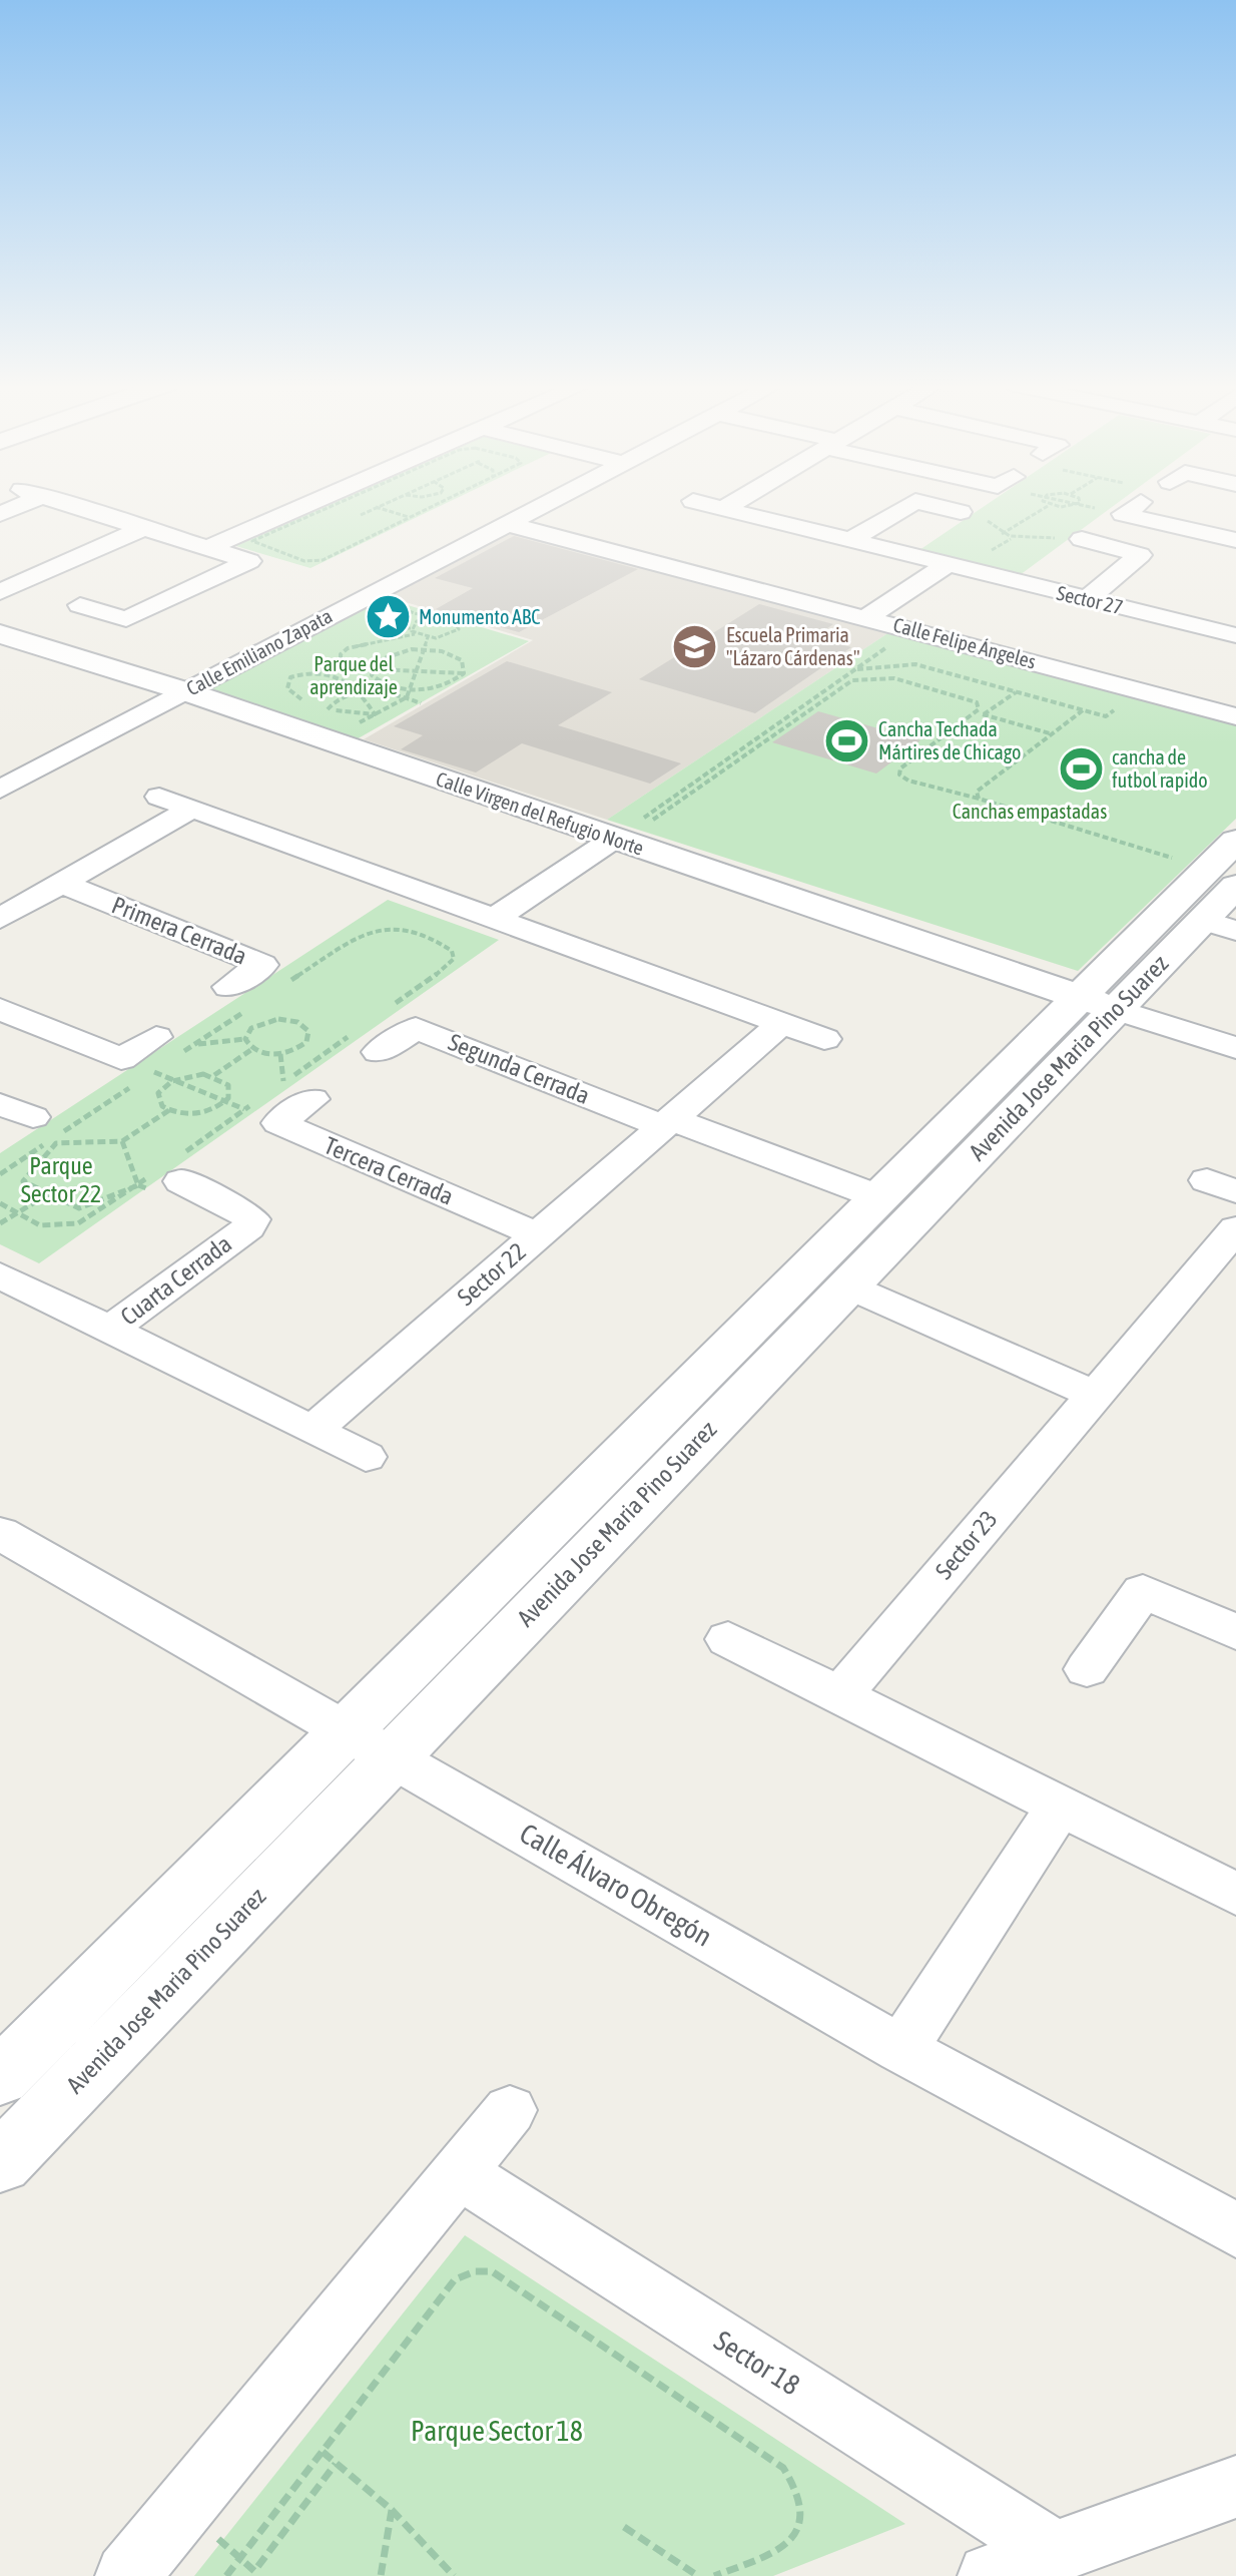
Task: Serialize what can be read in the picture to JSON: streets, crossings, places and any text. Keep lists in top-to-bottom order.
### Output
{
  "streets": {
    "street": [
      "Sector 27",
      "Calle Felipe Ángeles",
      "Calle Emiliano Zapata",
      "Calle Virgen del Refugio Norte",
      "Primera Cerrada",
      "Avenida Jose Maria Pino Suarez",
      "Segunda Cerrada",
      "Tercera Cerrada",
      "Sector 22",
      "Cuarta Cerrada",
      "Sector 23",
      "Calle Álvaro Obregón",
      "Sector 18"
    ]
  },
  "crossings": [
    ["Calle Felipe Ángeles", "Calle Emiliano Zapata"],
    ["Calle Emiliano Zapata", "Calle Virgen del Refugio Norte"],
    ["Calle Virgen del Refugio Norte", "Avenida Jose Maria Pino Suarez"],
    ["Avenida Jose Maria Pino Suarez", "Calle Álvaro Obregón"],
    ["Segunda Cerrada", "Sector 22"],
    ["Tercera Cerrada", "Sector 22"]
  ],
  "parks": [
    "Parque del aprendizaje",
    "Canchas empastadas",
    "Parque Sector 22",
    "Parque Sector 18"
  ],
  "places": {
    "place": ["Monumento ABC"],
    "school or university": ["Escuela Primaria \"Lázaro Cárdenas\""],
    "sports": ["Cancha Techada Mártires de Chicago", "cancha de futbol rapido"]
  }
}
